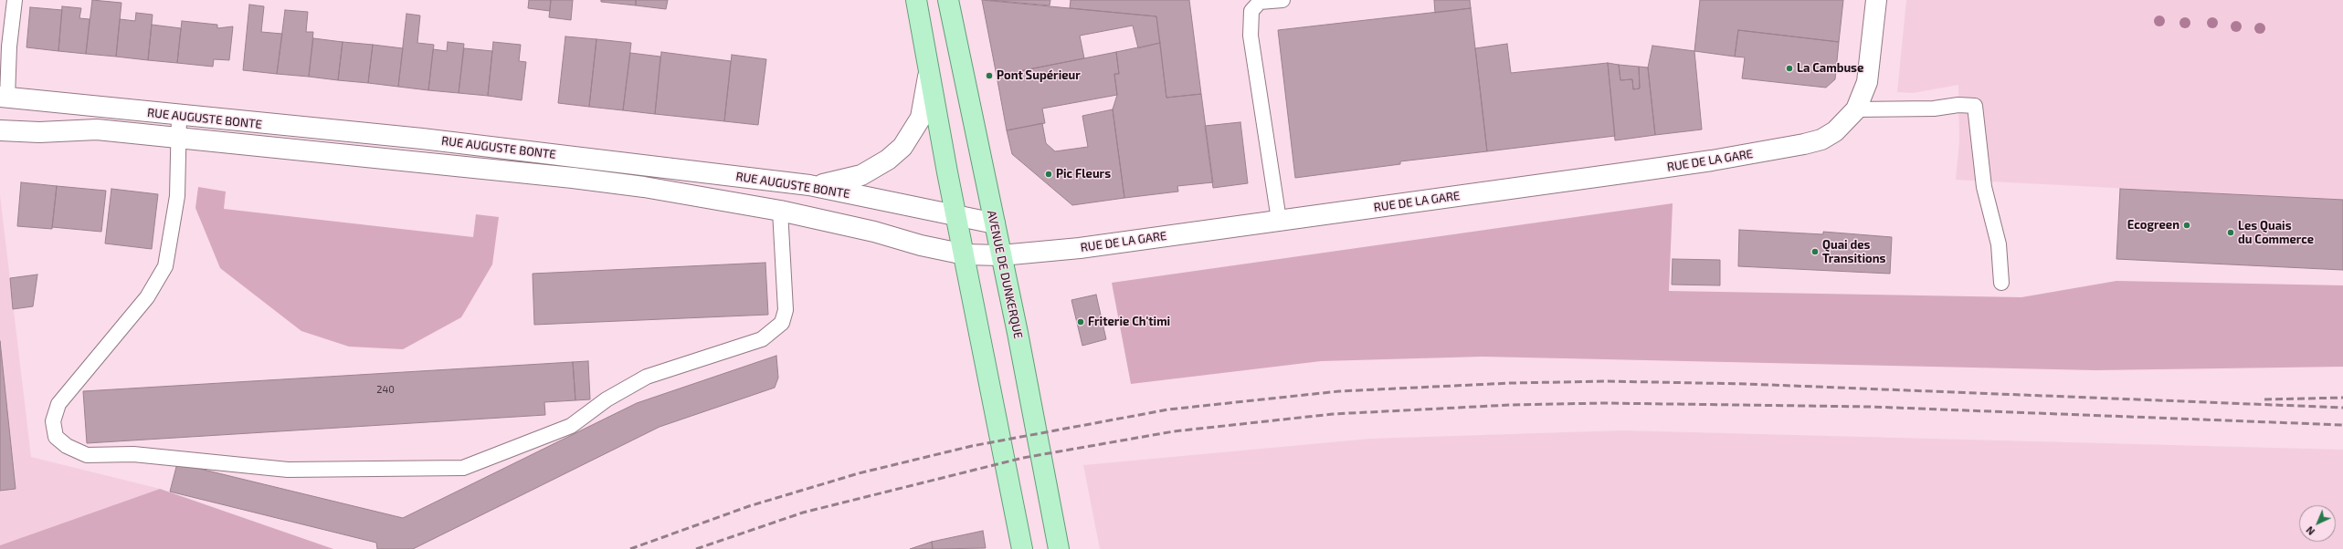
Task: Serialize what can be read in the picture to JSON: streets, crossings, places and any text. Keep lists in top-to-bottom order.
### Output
{
  "streets": {
    "main road": ["AVENUE DE DUNKERQUE"],
    "street": ["RUE AUGUSTE BONTE", "RUE DE LA GARE"]
  },
  "crossings": [
    ["RUE AUGUSTE BONTE", "RUE DE LA GARE"],
    ["RUE AUGUSTE BONTE", "AVENUE DE DUNKERQUE"],
    ["RUE DE LA GARE", "AVENUE DE DUNKERQUE"]
  ],
  "places": [
    "La Cambuse",
    "Pont Supérieur",
    "Pic Fleurs",
    "Ecogreen",
    "Les Quais du Commerce",
    "Quai des Transitions",
    "Friterie Ch'timi"
  ],
  "house_numbers": ["240"],
  "north": "bottom left"
}
